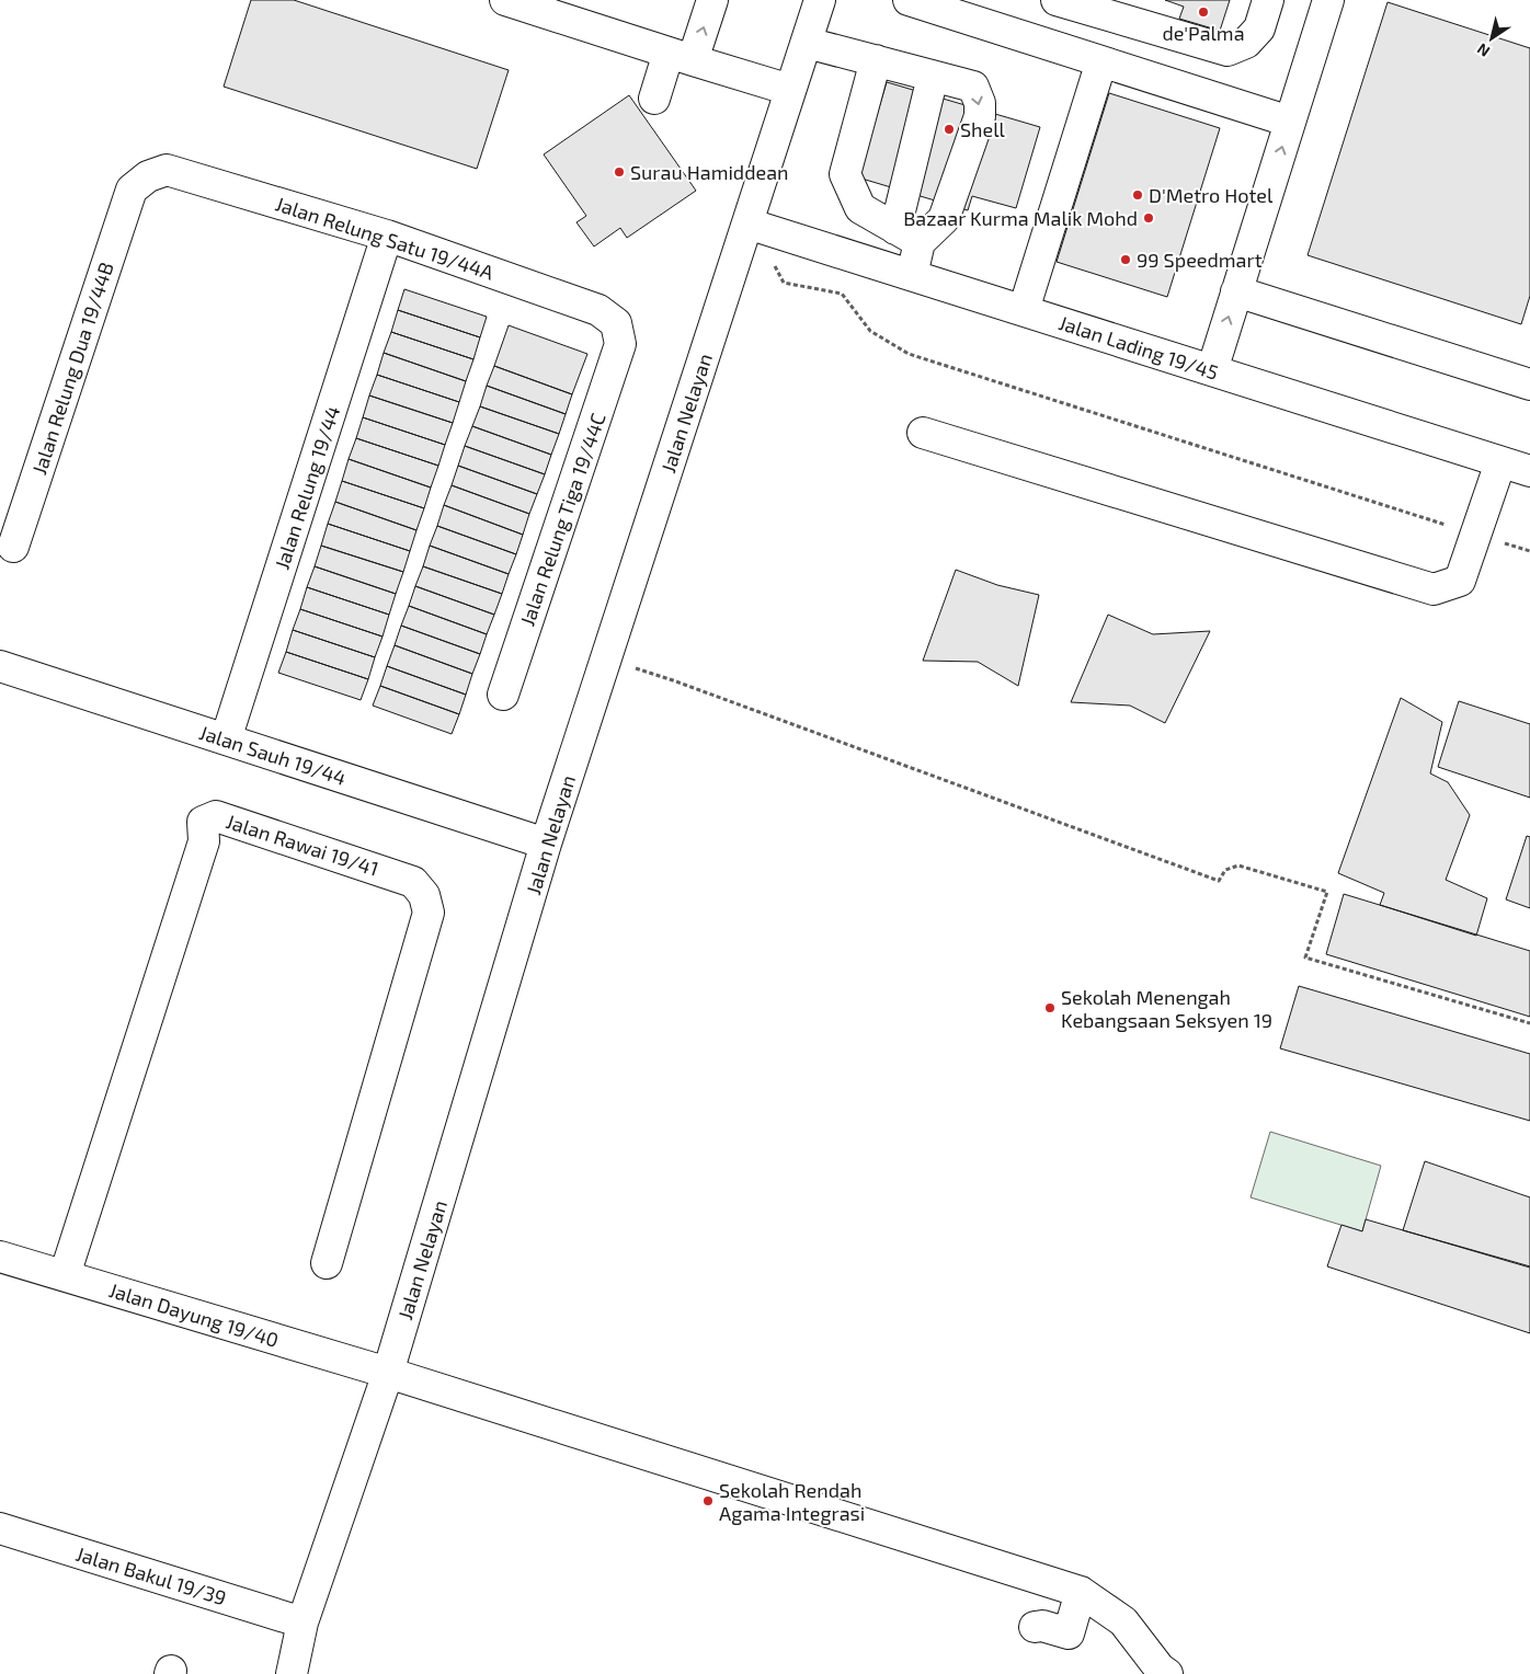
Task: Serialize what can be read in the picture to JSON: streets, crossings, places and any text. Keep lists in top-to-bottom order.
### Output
{
  "streets": {
    "street": [
      "Jalan Relung Satu 19/44A",
      "Jalan Lading 19/45",
      "Jalan Relung Dua 19/44B",
      "Jalan Nelayan",
      "Jalan Relung 19/44",
      "Jalan Relung Tiga 19/44C",
      "Jalan Sauh 19/44",
      "Jalan Rawai 19/41",
      "Jalan Dayung 19/40",
      "Jalan Bakul 19/39"
    ]
  },
  "crossings": [
    ["Jalan Relung Satu 19/44A", "Jalan Relung Dua 19/44B"],
    ["Jalan Relung Satu 19/44A", "Jalan Relung 19/44"],
    ["Jalan Relung Satu 19/44A", "Jalan Relung Tiga 19/44C"],
    ["Jalan Lading 19/45", "Jalan Nelayan"],
    ["Jalan Nelayan", "Jalan Sauh 19/44"],
    ["Jalan Nelayan", "Jalan Dayung 19/40"],
    ["Jalan Nelayan", "Jalan Bakul 19/39"],
    ["Jalan Relung 19/44", "Jalan Sauh 19/44"],
    ["Jalan Rawai 19/41", "Jalan Dayung 19/40"]
  ],
  "places": [
    "de'Palma",
    "Shell",
    "Surau Hamiddean",
    "D'Metro Hotel",
    "Bazaar Kurma Malik Mohd",
    "99 Speedmart",
    "Sekolah Menengah Kebangsaan Seksyen 19",
    "Sekolah Rendah Agama Integrasi"
  ],
  "north": "bottom left"
}
